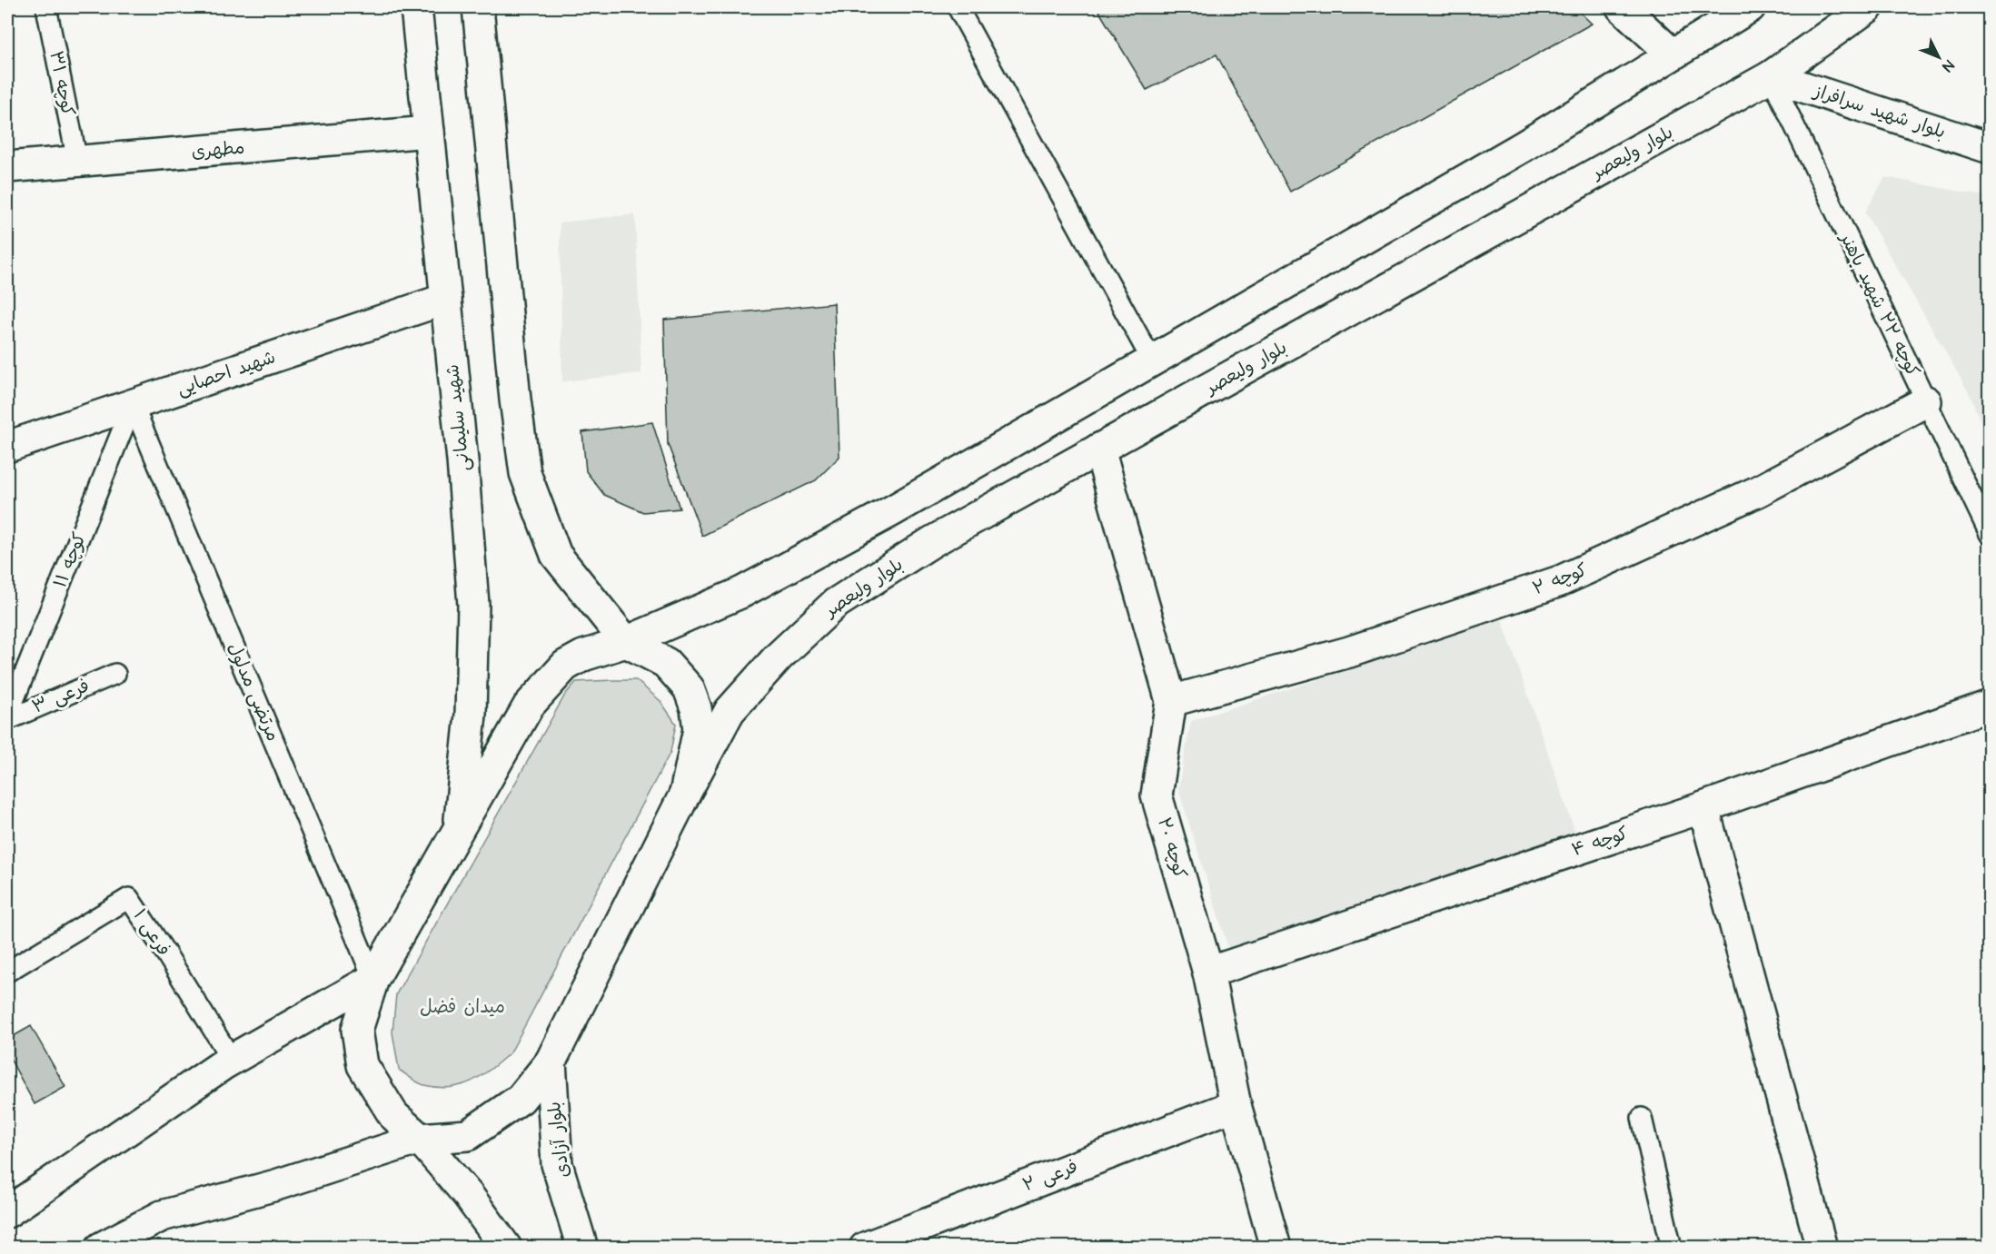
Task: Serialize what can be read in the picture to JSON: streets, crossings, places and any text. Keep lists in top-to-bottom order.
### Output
{
  "streets": {
    "main road": [
      "بلوار شهید سرافراز",
      "مطهری",
      "بلوار ولیعصر",
      "شهید احصایی",
      "شهید سلیمانی",
      "کوچه ۲",
      "کوچه ۴",
      "کوچه ۲۰",
      "بلوار آزادی",
      "فرعی ۲"
    ],
    "lane": [
      "کوچه ۳۱",
      "کوچه ۲۲ شهید باهنر",
      "کوچه ۱۱",
      "مرتضی مدلول",
      "فرعی ۳",
      "فرعی ۱"
    ]
  },
  "crossings": [
    ["کوچه ۳۱", "مطهری"],
    ["بلوار شهید سرافراز", "بلوار ولیعصر"],
    ["بلوار شهید سرافراز", "کوچه ۲۲ شهید باهنر"],
    ["مطهری", "شهید سلیمانی"],
    ["بلوار ولیعصر", "کوچه ۲۲ شهید باهنر"],
    ["بلوار ولیعصر", "کوچه ۲۰"],
    ["کوچه ۲۲ شهید باهنر", "کوچه ۲"],
    ["شهید احصایی", "شهید سلیمانی"],
    ["شهید احصایی", "کوچه ۱۱"],
    ["شهید احصایی", "مرتضی مدلول"],
    ["کوچه ۱۱", "مرتضی مدلول"],
    ["کوچه ۱۱", "فرعی ۳"],
    ["کوچه ۲", "کوچه ۲۰"],
    ["کوچه ۴", "کوچه ۲۰"],
    ["کوچه ۲۰", "فرعی ۲"]
  ],
  "parks": ["میدان فضل"],
  "north": "bottom right"
}
